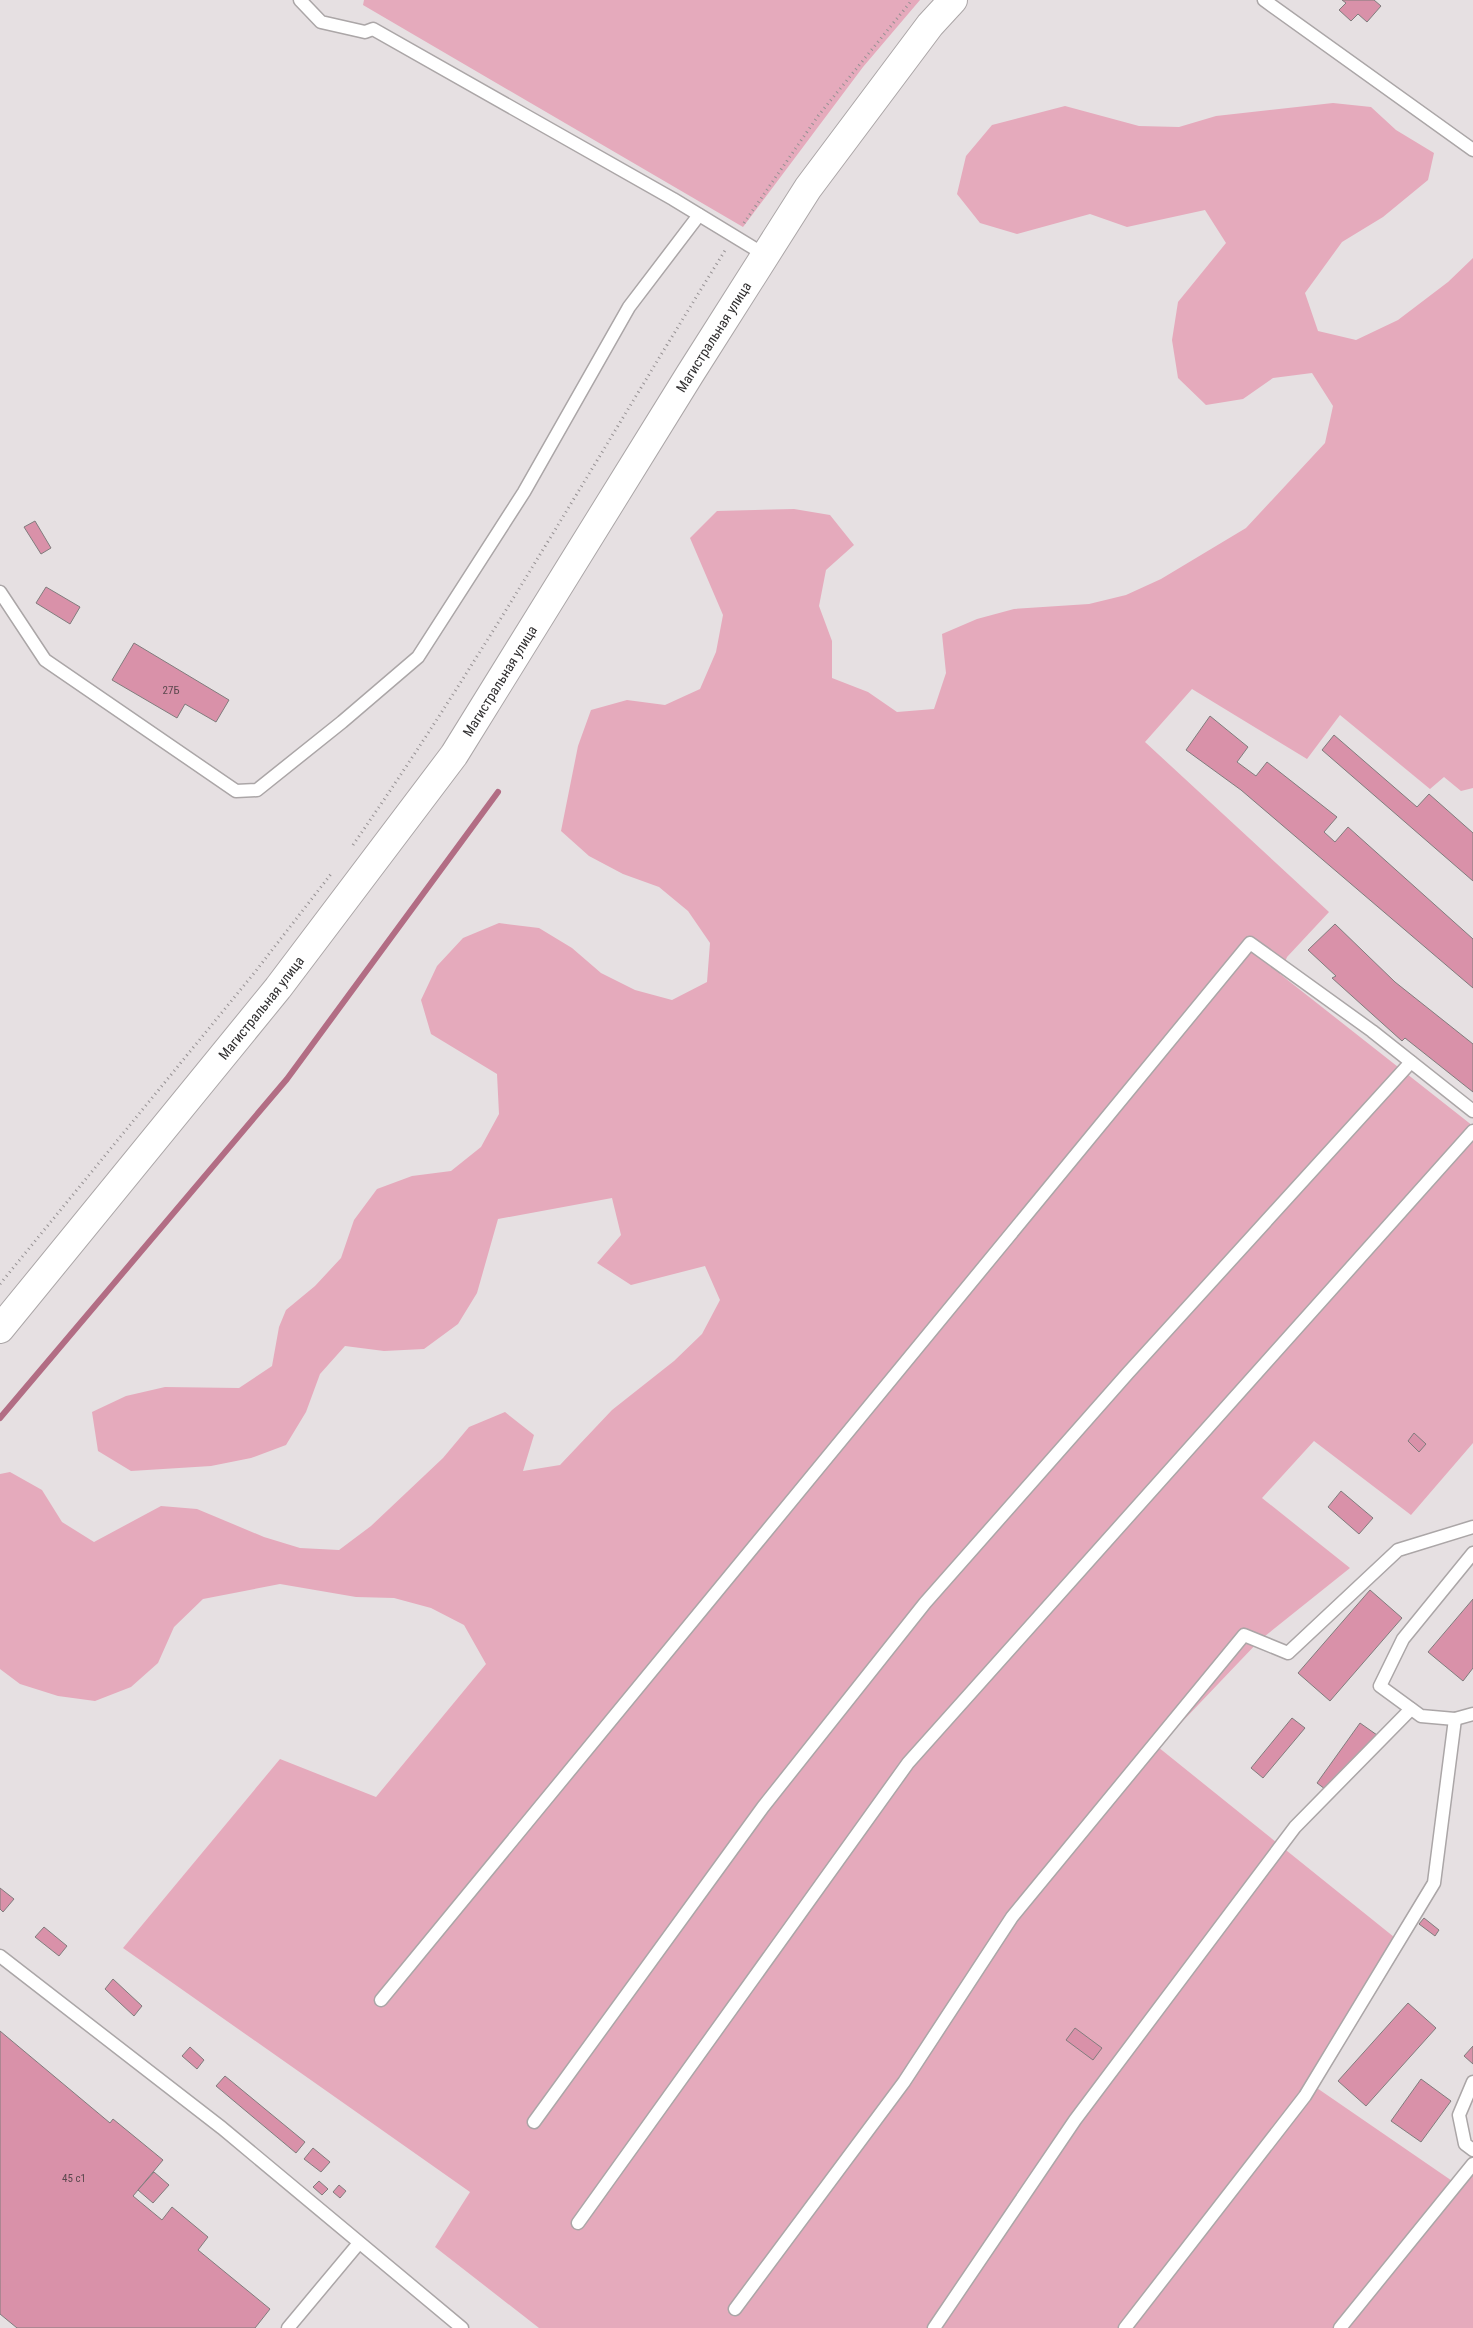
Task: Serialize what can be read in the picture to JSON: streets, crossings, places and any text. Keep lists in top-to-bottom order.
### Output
{
  "streets": {
    "main road": ["Магистральная улица"]
  },
  "house_numbers": ["27Б", "45 с1"]
}
